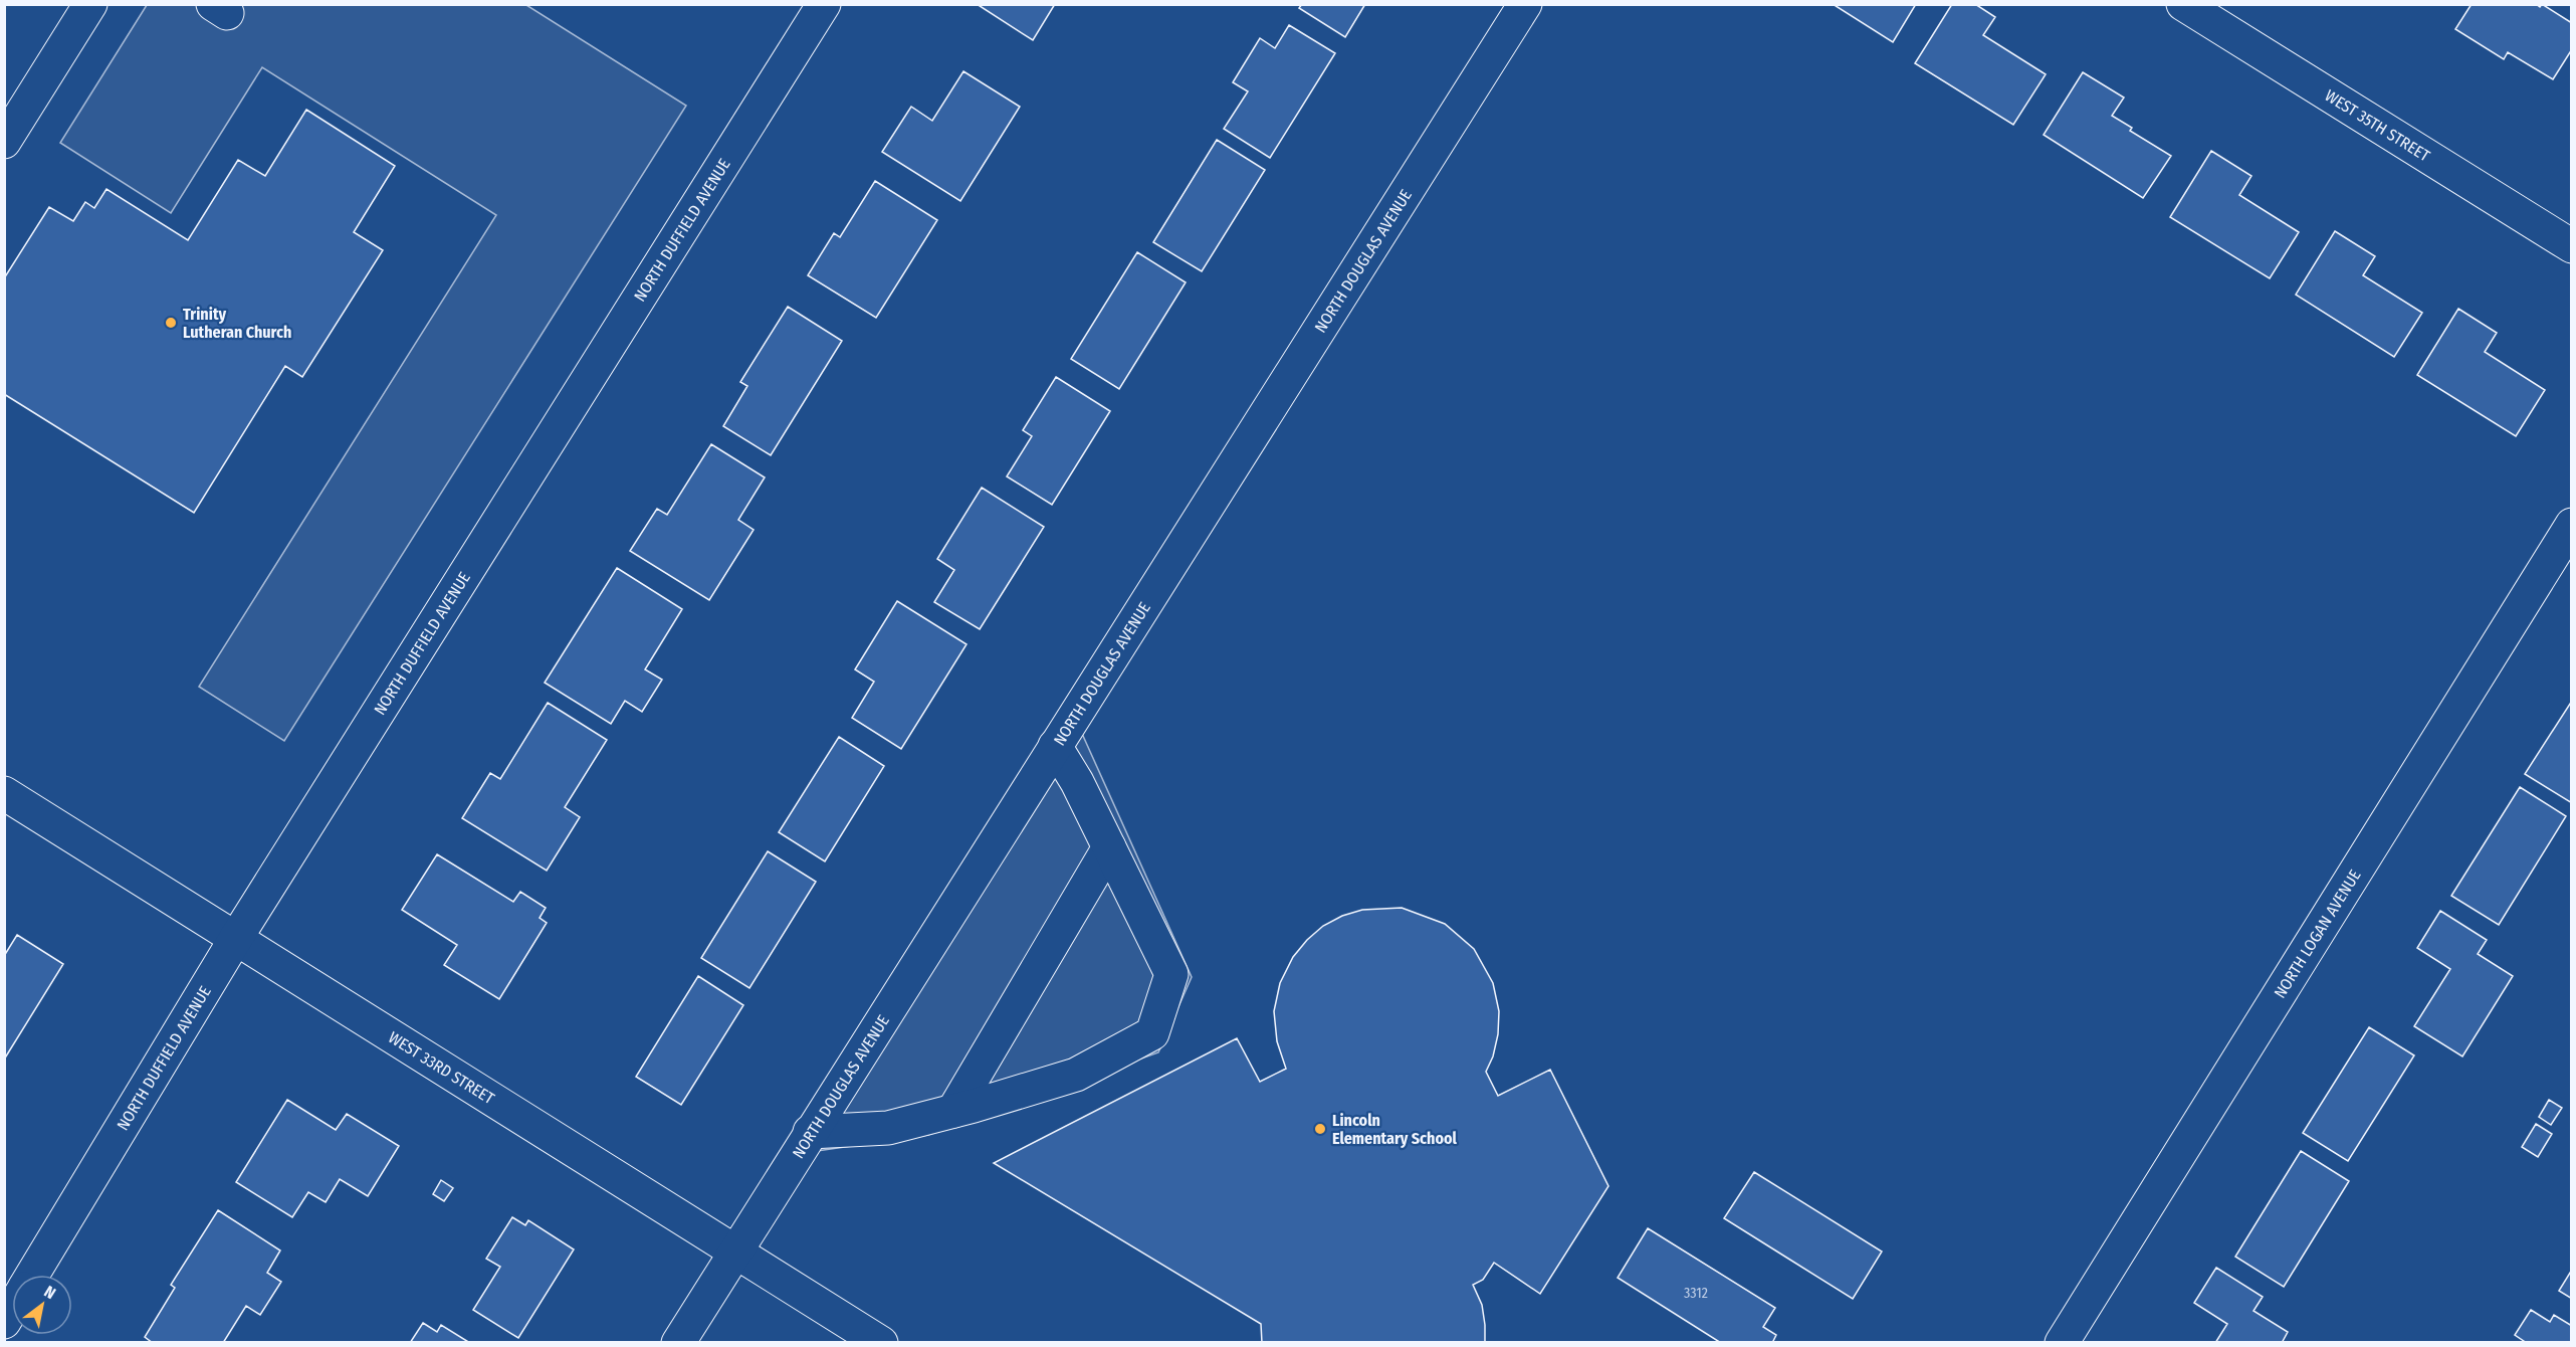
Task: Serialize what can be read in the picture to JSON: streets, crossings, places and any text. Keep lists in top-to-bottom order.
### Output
{
  "streets": {
    "street": [
      "WEST 35TH STREET",
      "NORTH DUFFIELD AVENUE",
      "NORTH DOUGLAS AVENUE",
      "NORTH LOGAN AVENUE",
      "WEST 33RD STREET"
    ]
  },
  "crossings": [
    ["NORTH DUFFIELD AVENUE", "WEST 33RD STREET"],
    ["NORTH DOUGLAS AVENUE", "WEST 33RD STREET"]
  ],
  "places": ["Trinity Lutheran Church", "Lincoln Elementary School"],
  "house_numbers": ["3312"],
  "north": "top right"
}
